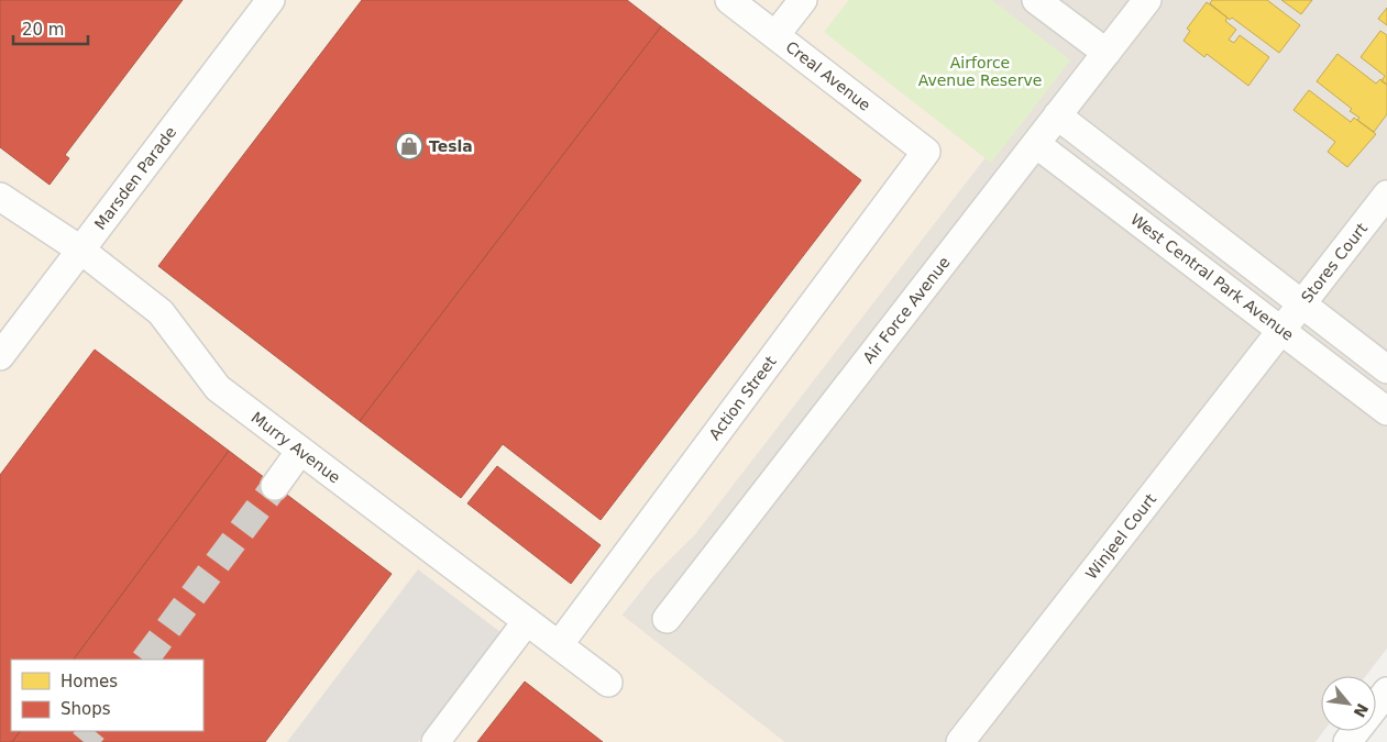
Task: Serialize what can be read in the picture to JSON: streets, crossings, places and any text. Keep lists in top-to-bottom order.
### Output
{
  "streets": {
    "street": [
      "Creal Avenue",
      "Marsden Parade",
      "Stores Court",
      "West Central Park Avenue",
      "Air Force Avenue",
      "Action Street",
      "Murry Avenue",
      "Winjeel Court"
    ]
  },
  "crossings": [
    ["Creal Avenue", "Action Street"],
    ["Marsden Parade", "Murry Avenue"],
    ["Stores Court", "West Central Park Avenue"],
    ["Stores Court", "Winjeel Court"],
    ["West Central Park Avenue", "Air Force Avenue"],
    ["West Central Park Avenue", "Winjeel Court"],
    ["Action Street", "Murry Avenue"]
  ],
  "parks": ["Airforce Avenue Reserve"],
  "places": {
    "shop": ["Tesla"]
  },
  "legend": ["Homes", "Shops"],
  "scale_bar": "20 m",
  "north": "bottom right"
}
